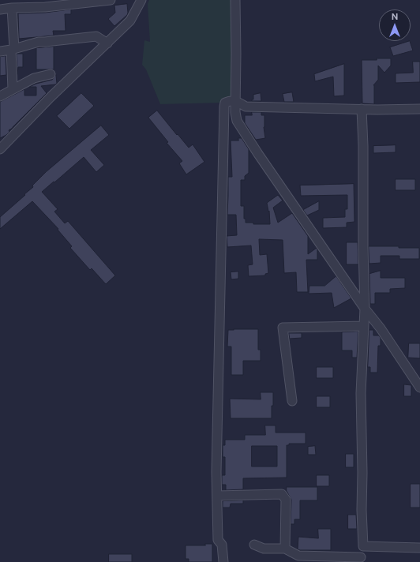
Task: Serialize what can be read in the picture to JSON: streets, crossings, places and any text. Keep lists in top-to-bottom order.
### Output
{
  "north": "top"
}
